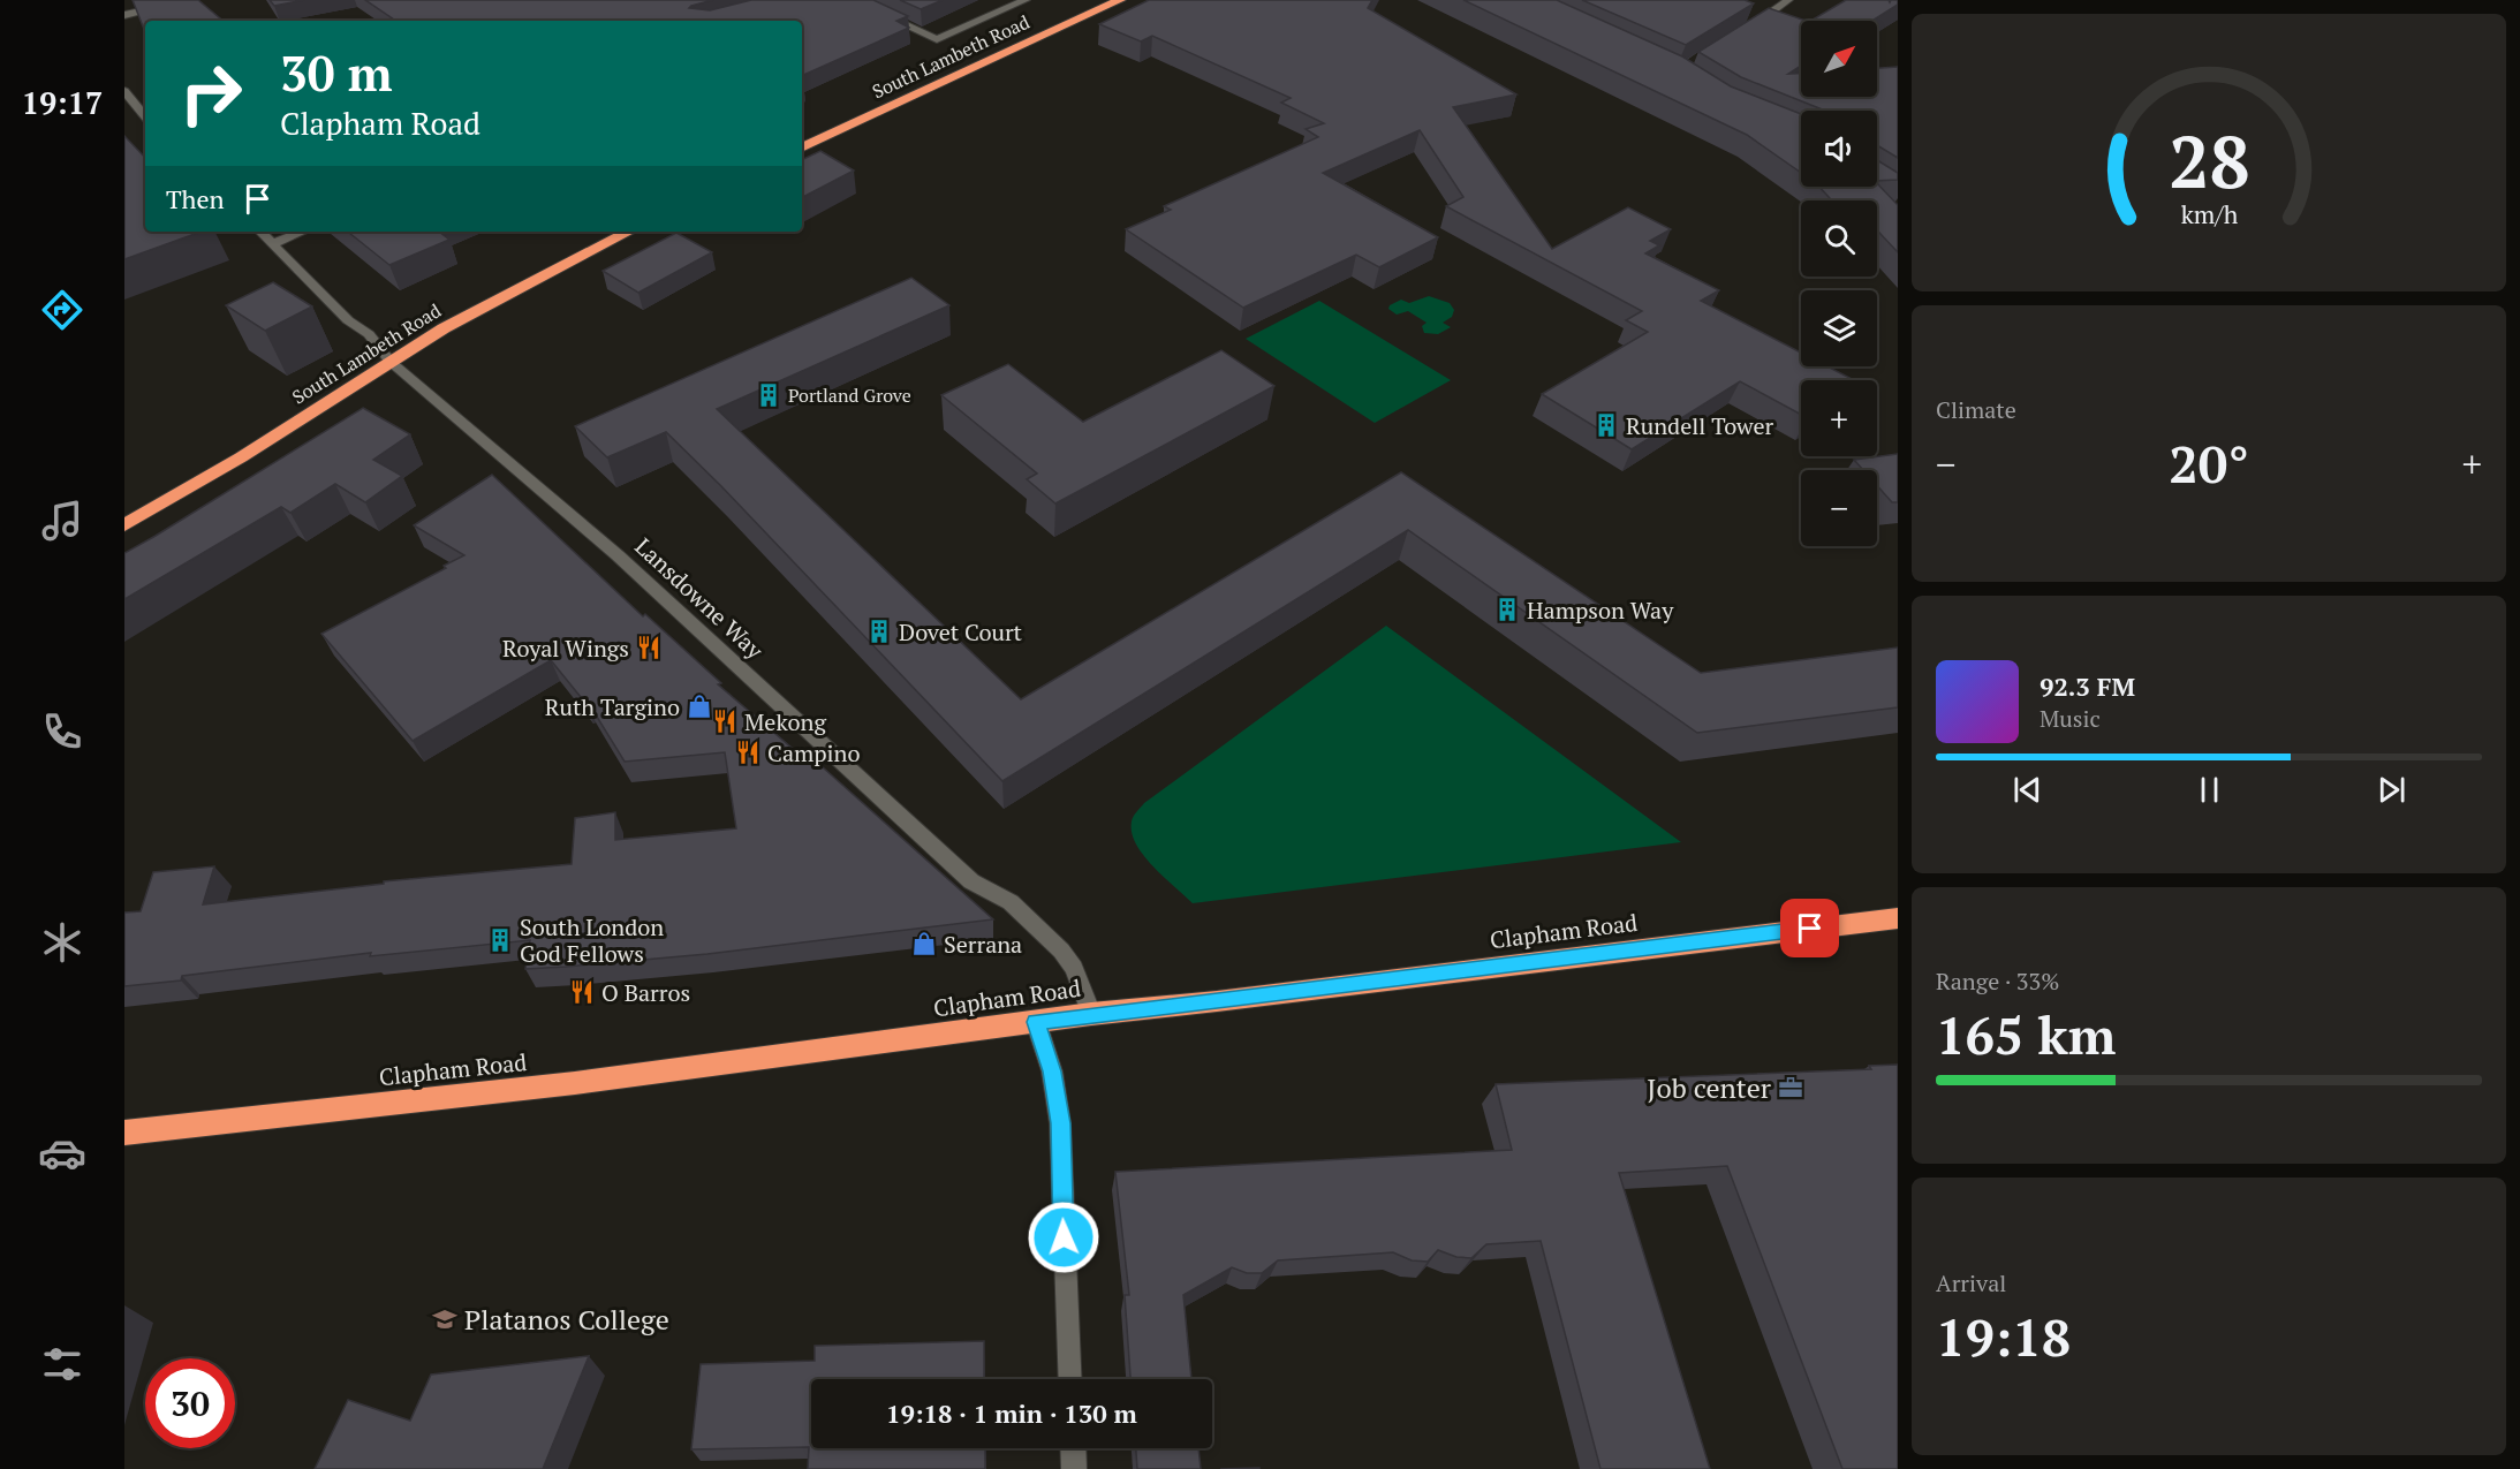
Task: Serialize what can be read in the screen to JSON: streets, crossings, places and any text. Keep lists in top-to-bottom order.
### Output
{
  "streets": {
    "highway": ["South Lambeth Road", "Clapham Road"],
    "street": ["Lansdowne Way"]
  },
  "crossings": [
    ["South Lambeth Road", "Lansdowne Way"],
    ["Lansdowne Way", "Clapham Road"]
  ],
  "places": {
    "building": [
      "Portland Grove",
      "Rundell Tower",
      "Hampson Way",
      "Dovet Court",
      "South London God Fellows"
    ],
    "restaurant": [
      "Royal Wings",
      "Mekong",
      "Campino",
      "O Barros"
    ],
    "shop": ["Ruth Targino", "Serrana"],
    "office": ["Job center"],
    "school or university": ["Platanos College"]
  },
  "north": "top right",
  "page": {
    "tabs": "19:17",
    "map_buttons": ["+", "−"],
    "turn": ["30 m", "Clapham Road"],
    "then": "Then",
    "tile": [
      "Climate",
      ["Range · 33%", "165 km"],
      ["Arrival", "19:18"]
    ],
    "heat": ["−", "20°", "+"],
    "song": ["92.3 FM", "Music"],
    "limit": "30",
    "trip": "19:18 · 1 min · 130 m",
    "gauge": ["28", "km/h"]
  }
}
